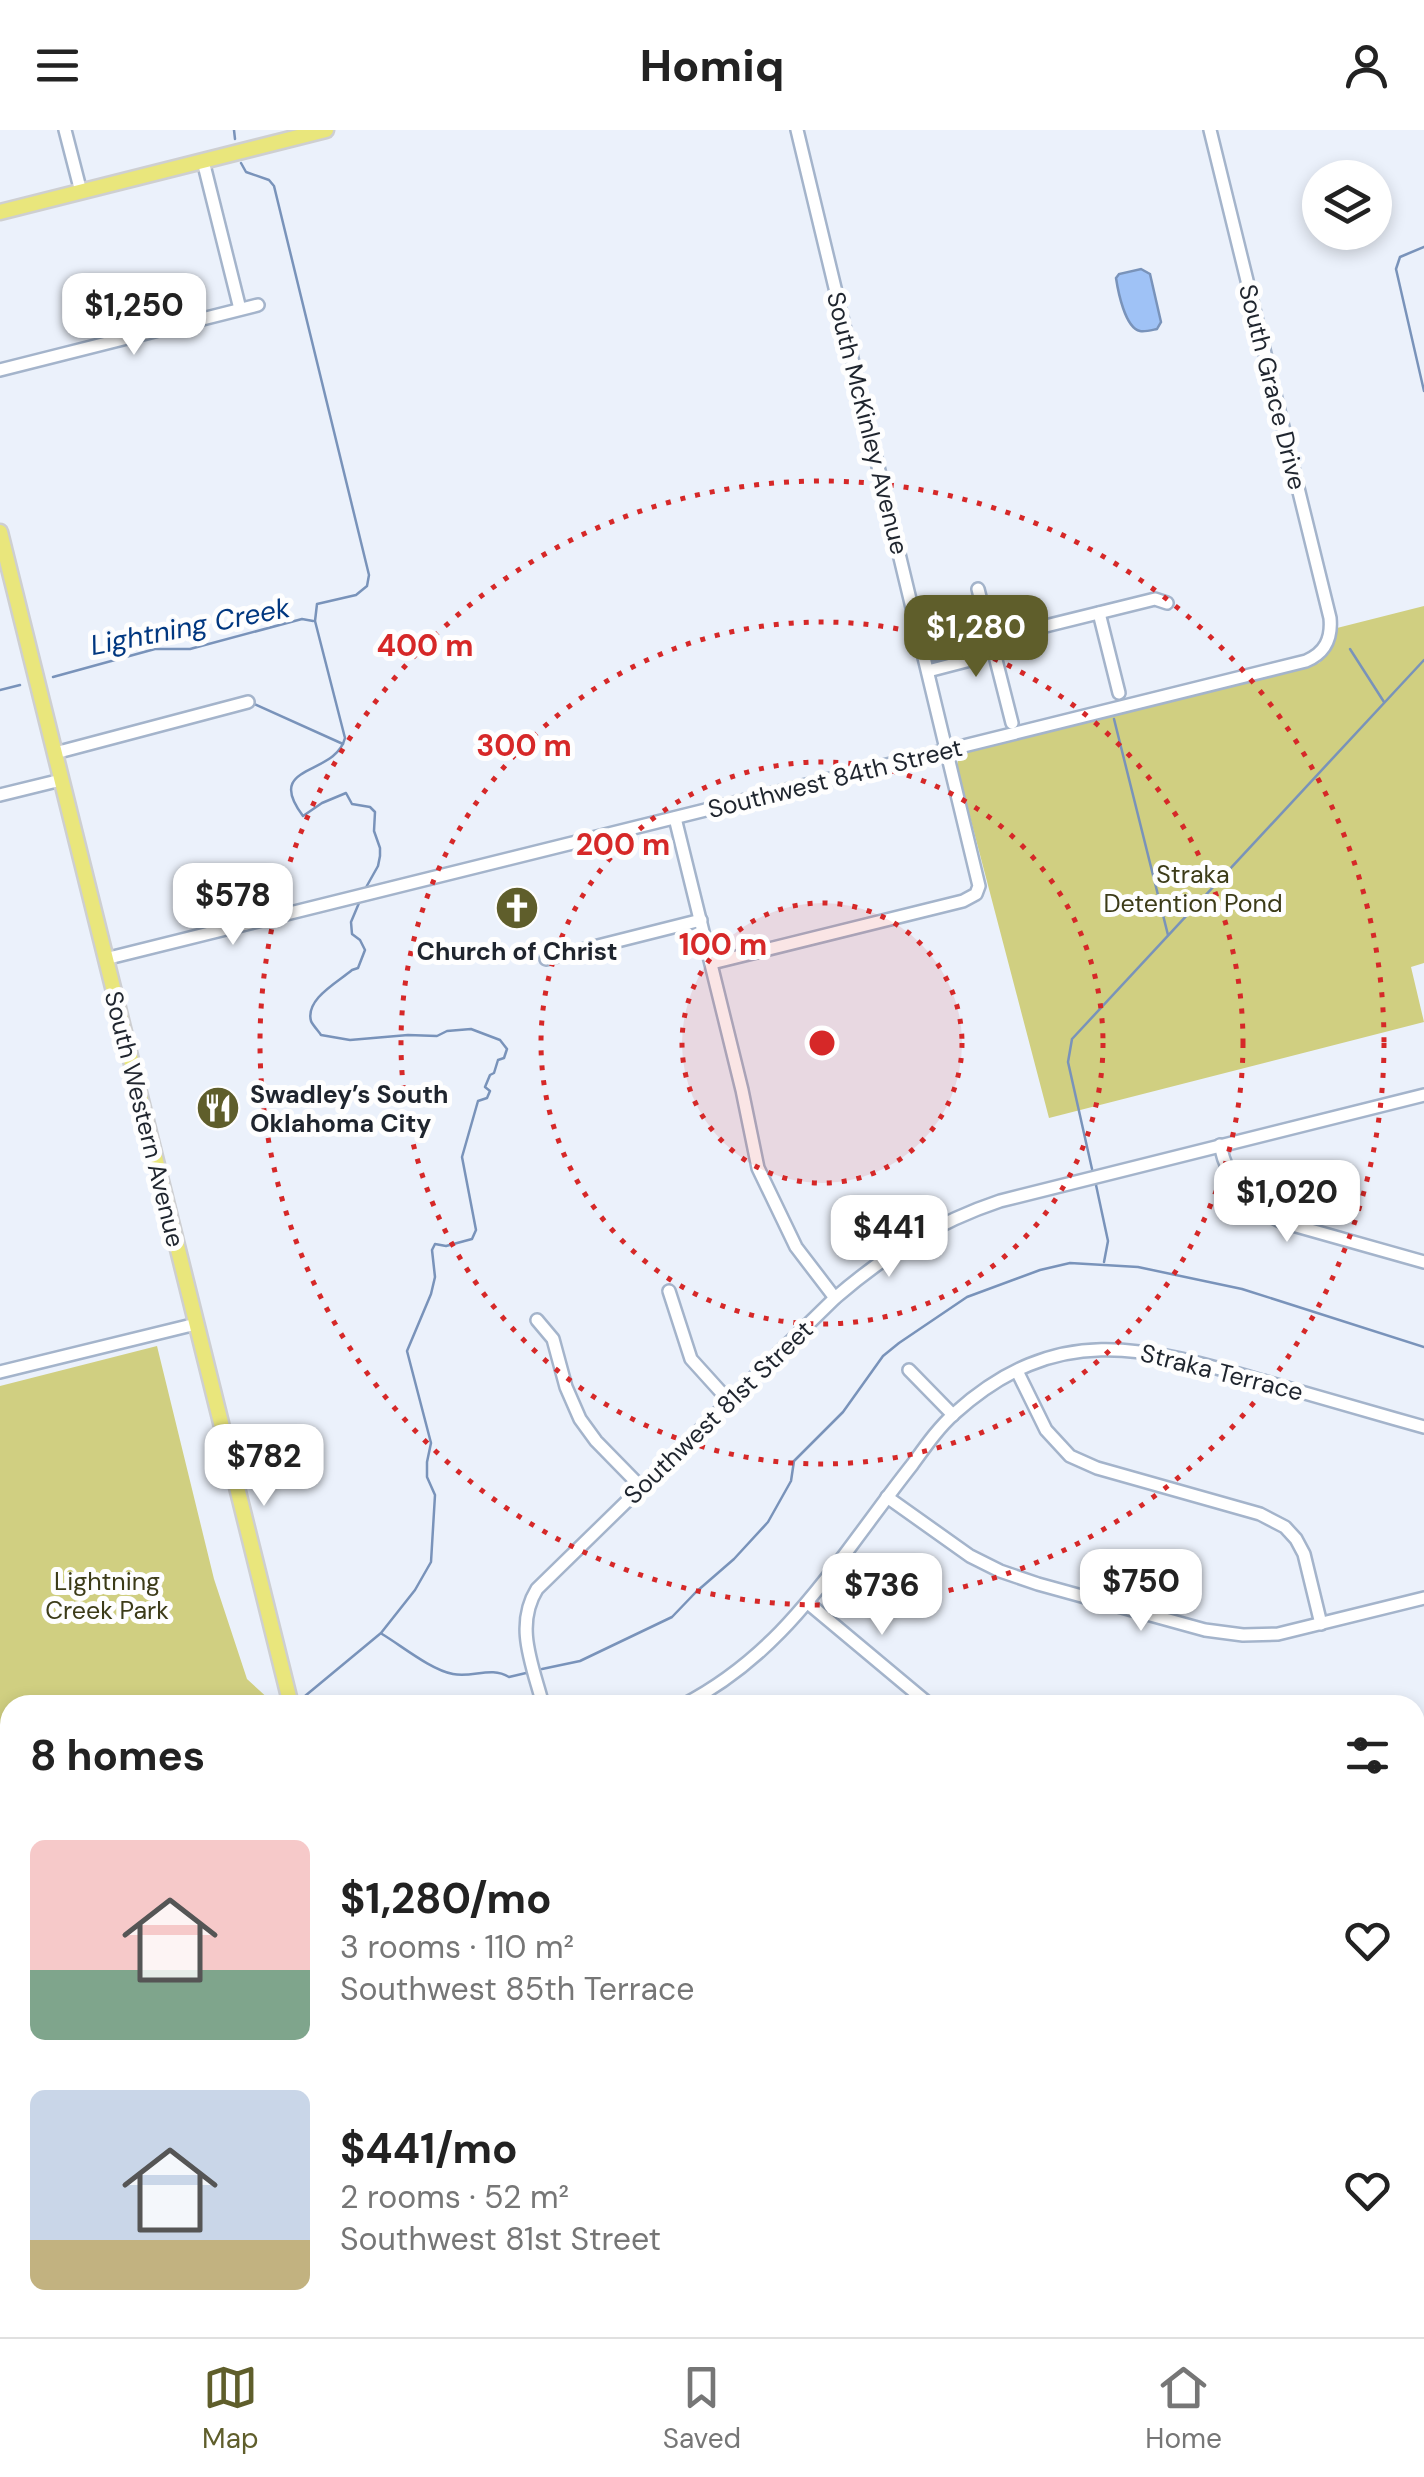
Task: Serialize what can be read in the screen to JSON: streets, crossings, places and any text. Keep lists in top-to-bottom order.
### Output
{
  "streets": {
    "main road": ["South Western Avenue"],
    "street": [
      "South Grace Drive",
      "South McKinley Avenue",
      "Southwest 84th Street",
      "Straka Terrace",
      "Southwest 81st Street"
    ]
  },
  "crossings": [
    ["South Grace Drive", "Southwest 84th Street"],
    ["South McKinley Avenue", "Southwest 84th Street"],
    ["Southwest 84th Street", "South Western Avenue"]
  ],
  "water": ["Lightning Creek"],
  "parks": ["Straka Detention Pond", "Lightning Creek Park"],
  "places": {
    "church": ["Church of Christ"],
    "restaurant": ["Swadley’s South Oklahoma City"]
  },
  "page": {
    "header": "Homiq",
    "price": [
      "$1,250",
      "$1,280",
      "$578",
      "$1,020",
      "$441",
      "$782",
      "$750",
      "$736"
    ],
    "heading": "8 homes",
    "list": [
      {
        "name": "$1,280/mo",
        "note": "3 rooms · 110 m² · Southwest 85th Terrace"
      },
      {
        "name": "$441/mo",
        "note": "2 rooms · 52 m² · Southwest 81st Street"
      }
    ],
    "tabs": ["Map", "Saved", "Home"]
  },
  "rings": [
    "400 m",
    "300 m",
    "200 m",
    "100 m"
  ]
}
